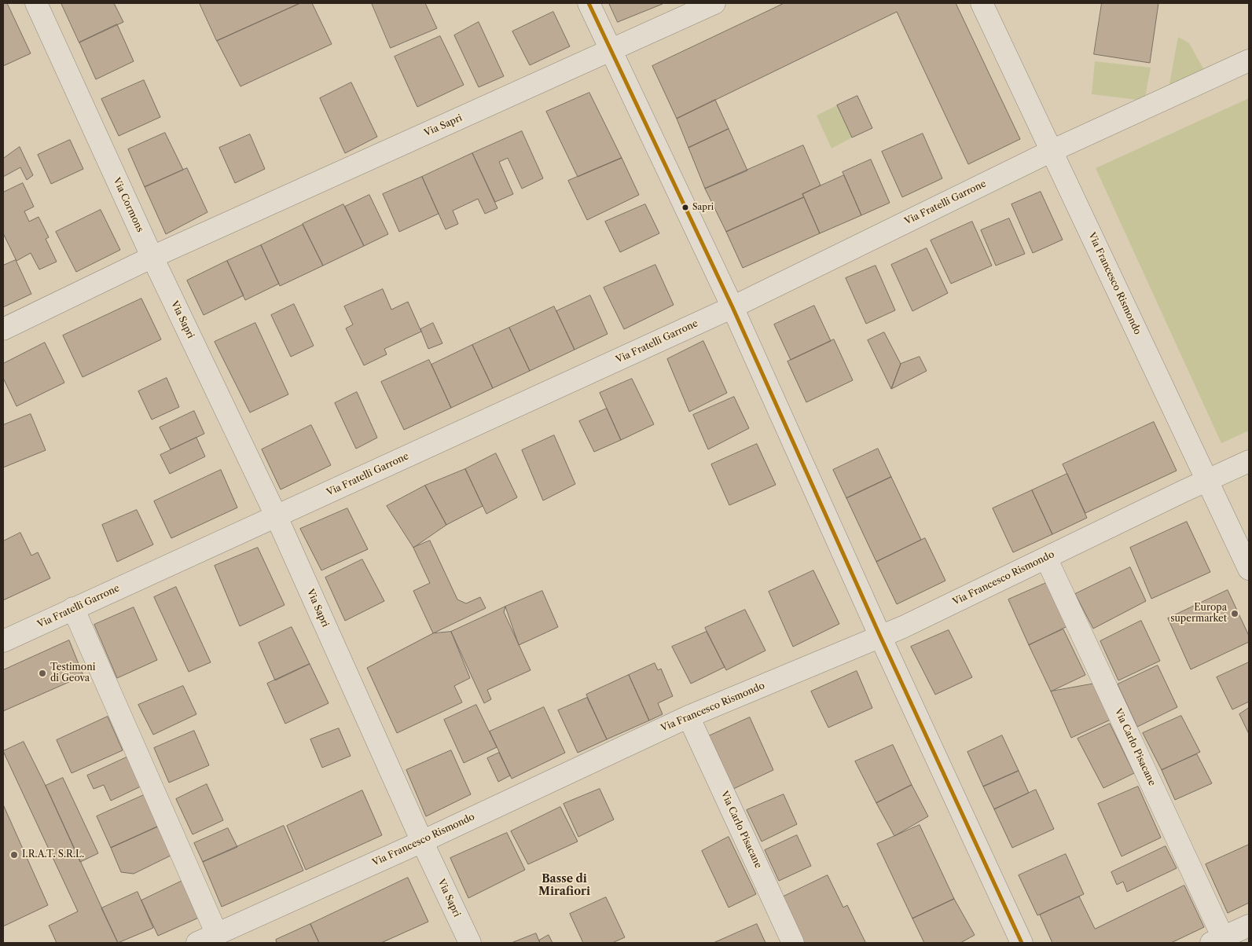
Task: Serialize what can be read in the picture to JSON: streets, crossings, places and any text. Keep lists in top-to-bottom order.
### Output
{
  "streets": {
    "street": [
      "Via Sapri",
      "Via Fratelli Garrone",
      "Via Cormons",
      "Via Francesco Rismondo",
      "Via Carlo Pisacane"
    ]
  },
  "crossings": [
    ["Via Sapri", "Via Fratelli Garrone"],
    ["Via Sapri", "Via Cormons"],
    ["Via Sapri", "Via Francesco Rismondo"],
    ["Via Fratelli Garrone", "Via Francesco Rismondo"],
    ["Via Francesco Rismondo", "Via Carlo Pisacane"]
  ],
  "districts": ["Basse di Mirafiori"],
  "places": [
    "Sapri",
    "Europa supermarket",
    "Testimoni di Geova",
    "I.R.A.T. S.R.L."
  ]
}
